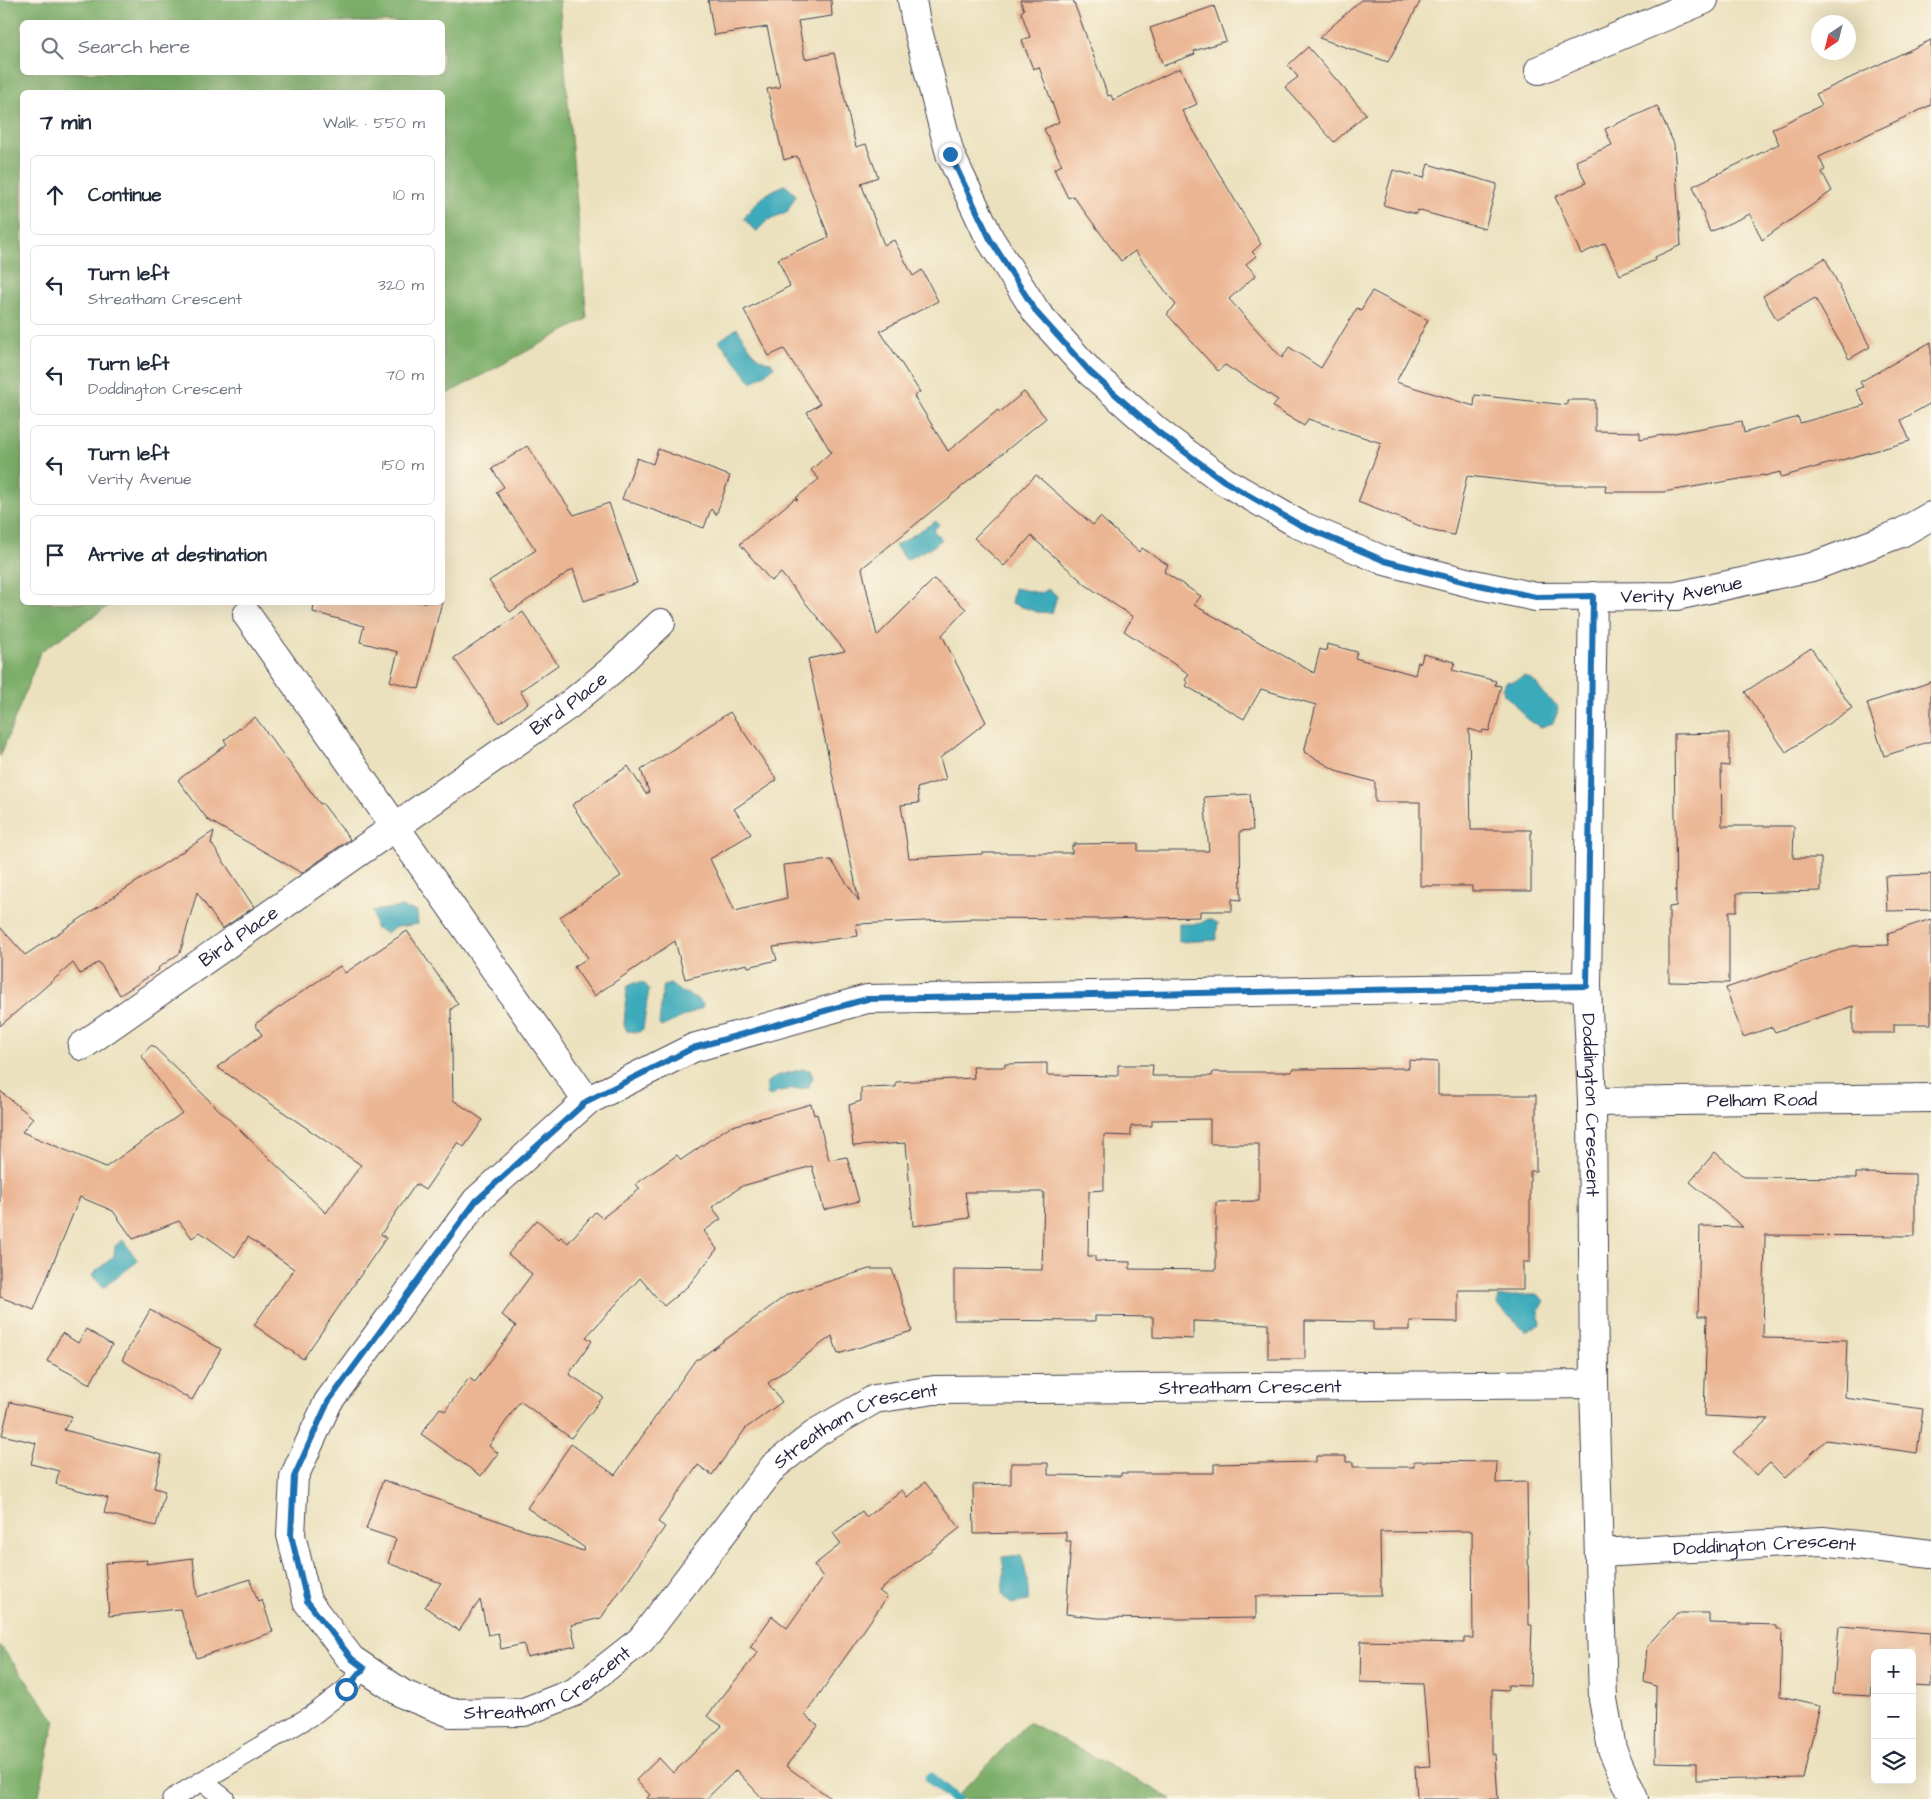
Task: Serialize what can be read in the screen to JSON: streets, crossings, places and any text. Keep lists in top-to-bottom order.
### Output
{
  "streets": {
    "street": [
      "Verity Avenue",
      "Bird Place",
      "Pelham Road",
      "Doddington Crescent",
      "Streatham Crescent"
    ]
  },
  "crossings": [
    ["Verity Avenue", "Doddington Crescent"],
    ["Pelham Road", "Doddington Crescent"],
    ["Doddington Crescent", "Streatham Crescent"]
  ],
  "north": "bottom left",
  "page": {
    "search": "Search here",
    "heading": ["7 min", "Walk · 550 m"],
    "list": [
      ["Continue", "10 m"],
      ["Turn left", "Streatham Crescent", "320 m"],
      ["Turn left", "Doddington Crescent", "70 m"],
      ["Turn left", "Verity Avenue", "150 m"],
      "Arrive at destination"
    ],
    "map_buttons": ["+", "−"]
  }
}
